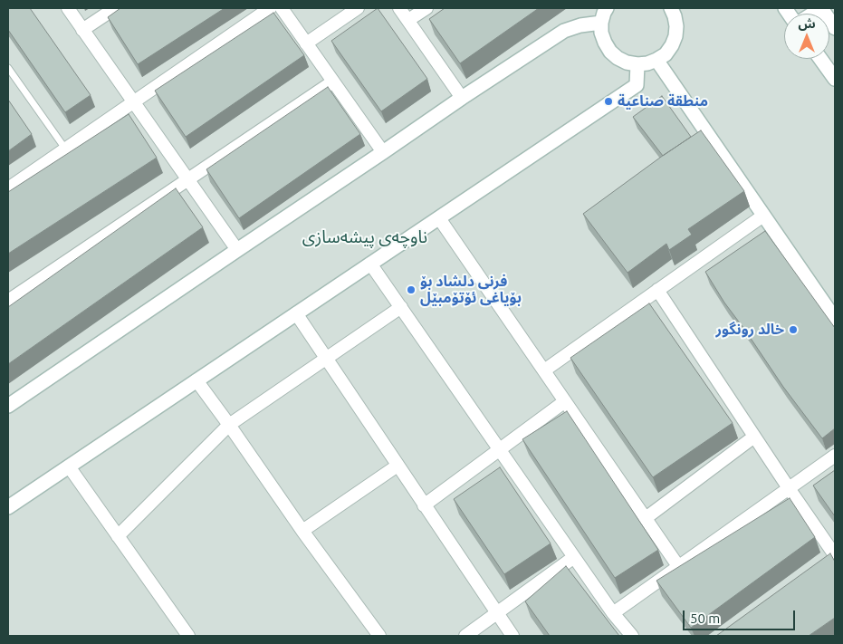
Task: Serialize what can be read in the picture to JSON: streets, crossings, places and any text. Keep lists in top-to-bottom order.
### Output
{
  "districts": ["ناوچەی پیشەسازی"],
  "places": ["منطقة صناعية", "فڕنی دلشاد بۆ بۆیاغی ئۆتۆمبێل", "خالد رونگور"],
  "scale_bar": "50 m",
  "north": "top"
}
